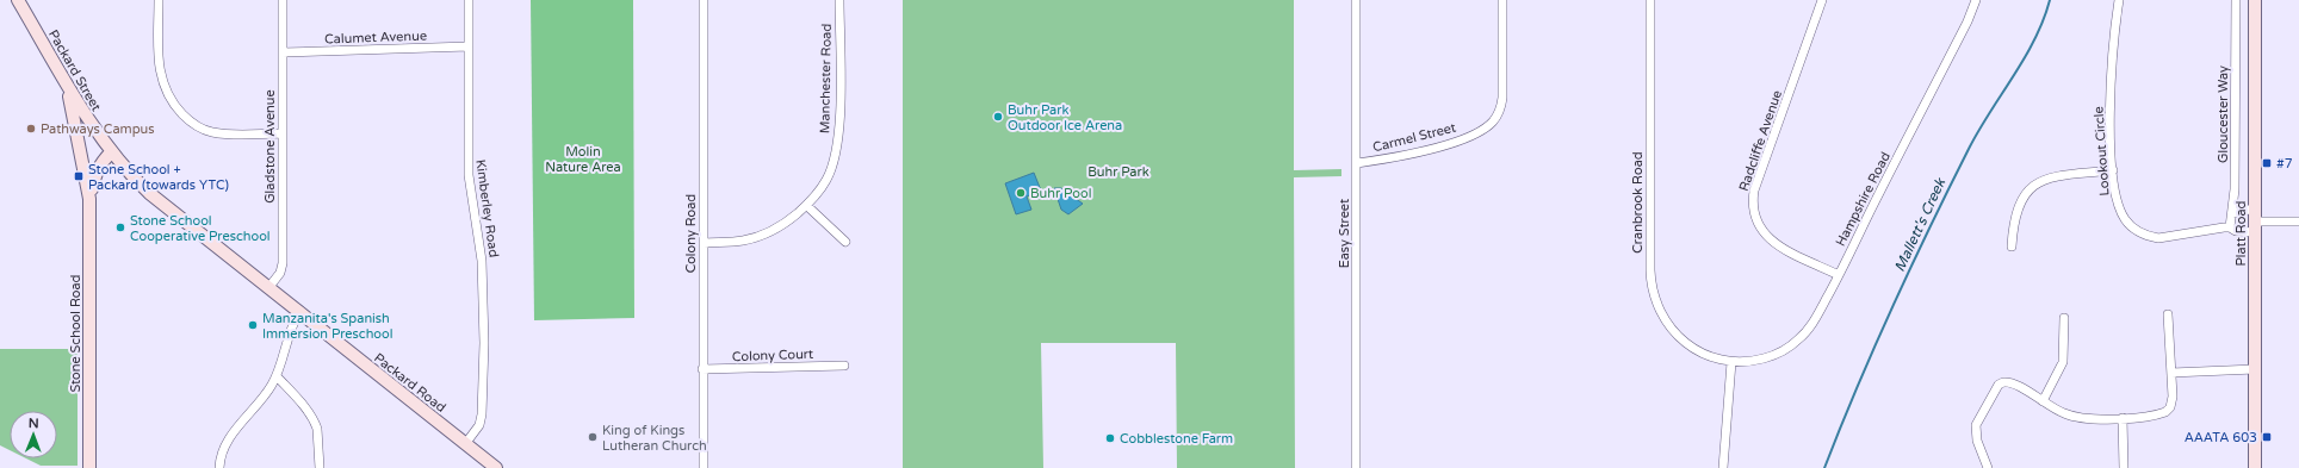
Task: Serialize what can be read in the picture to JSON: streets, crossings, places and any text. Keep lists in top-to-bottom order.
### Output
{
  "streets": {
    "main road": [
      "Packard Street",
      "Platt Road",
      "Stone School Road",
      "Packard Road"
    ],
    "street": [
      "Calumet Avenue",
      "Manchester Road",
      "Gloucester Way",
      "Carmel Street",
      "Radcliffe Avenue",
      "Gladstone Avenue",
      "Lookout Circle",
      "Hampshire Road",
      "Cranbrook Road",
      "Kimberley Road",
      "Colony Road",
      "Easy Street",
      "Colony Court"
    ]
  },
  "crossings": [
    ["Calumet Avenue", "Gladstone Avenue"],
    ["Calumet Avenue", "Kimberley Road"],
    ["Packard Street", "Packard Road"],
    ["Manchester Road", "Colony Road"],
    ["Gloucester Way", "Lookout Circle"],
    ["Carmel Street", "Easy Street"],
    ["Radcliffe Avenue", "Hampshire Road"],
    ["Gladstone Avenue", "Packard Road"],
    ["Lookout Circle", "Platt Road"],
    ["Hampshire Road", "Cranbrook Road"],
    ["Kimberley Road", "Packard Road"],
    ["Colony Road", "Colony Court"]
  ],
  "water": ["Mallett's Creek"],
  "parks": ["Molin Nature Area", "Buhr Park"],
  "places": {
    "other": [
      "Buhr Park Outdoor Ice Arena",
      "Pathways Campus",
      "Buhr Pool",
      "Stone School Cooperative Preschool",
      "Manzanita's Spanish Immersion Preschool",
      "King of Kings Lutheran Church",
      "Cobblestone Farm"
    ],
    "transit": ["#7", "Stone School + Packard (towards YTC)", "AAATA 603"]
  },
  "north": "top"
}
